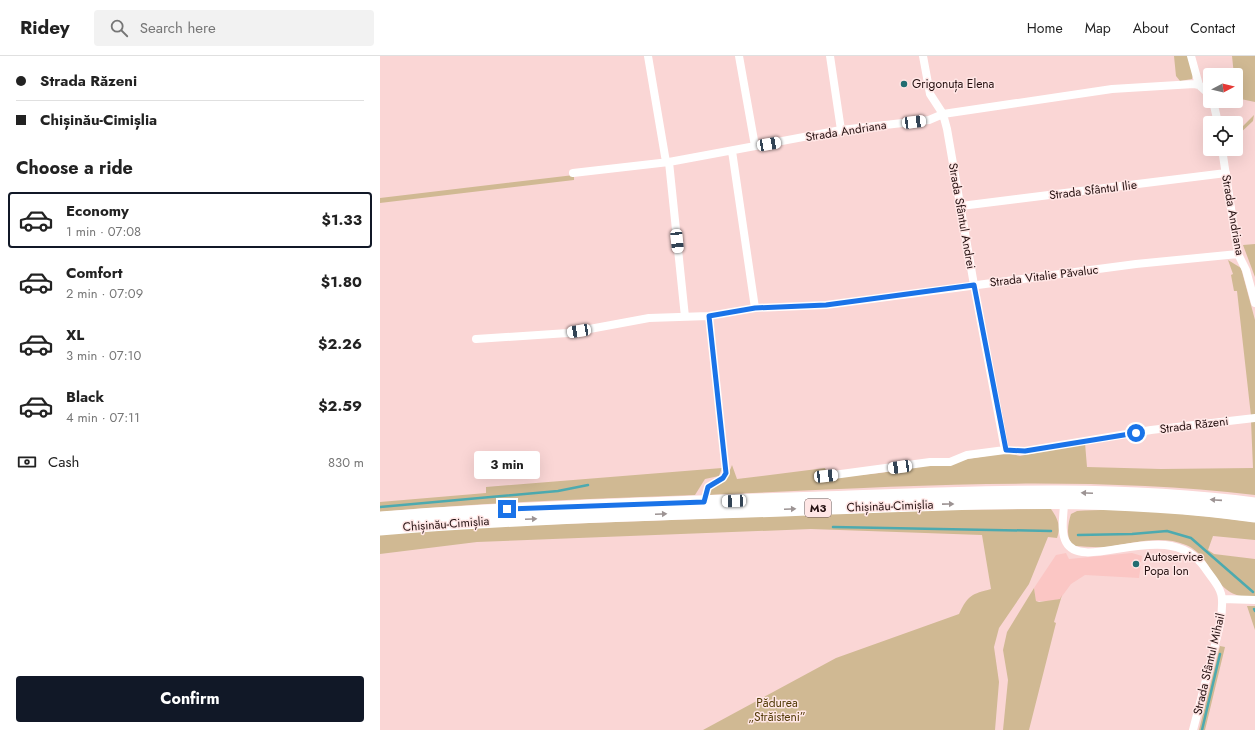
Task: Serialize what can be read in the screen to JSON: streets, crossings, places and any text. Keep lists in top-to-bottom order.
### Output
{
  "streets": {
    "highway": ["Chișinău-Cimișlia", "M3"],
    "street": [
      "Strada Andriana",
      "Strada Sfântul Ilie",
      "Strada Sfântul Andrei",
      "Strada Vitalie Păvaluc",
      "Strada Răzeni",
      "Strada Sfântul Mihail"
    ]
  },
  "crossings": [
    ["Strada Andriana", "Strada Sfântul Ilie"],
    ["Strada Andriana", "Strada Sfântul Andrei"],
    ["Strada Andriana", "Strada Vitalie Păvaluc"],
    ["Strada Sfântul Ilie", "Strada Sfântul Andrei"],
    ["Strada Sfântul Andrei", "Strada Vitalie Păvaluc"],
    ["Strada Sfântul Andrei", "Strada Răzeni"],
    ["Chișinău-Cimișlia", "Strada Sfântul Mihail"]
  ],
  "parks": ["Pădurea „Străisteni”"],
  "places": ["Grigonuța Elena", "Autoservice Popa Ion"],
  "north": "right",
  "page": {
    "header": "Ridey",
    "search": "Search here",
    "nav": [
      "Home",
      "Map",
      "About",
      "Contact"
    ],
    "banner": ["Strada Răzeni", "Chișinău-Cimișlia"],
    "heading": "Choose a ride",
    "list": [
      {
        "name": "Economy",
        "note": "1 min · 07:08",
        "value": "$1.33"
      },
      {
        "name": "Comfort",
        "note": "2 min · 07:09",
        "value": "$1.80"
      },
      {
        "name": "XL",
        "note": "3 min · 07:10",
        "value": "$2.26"
      },
      {
        "name": "Black",
        "note": "4 min · 07:11",
        "value": "$2.59"
      }
    ],
    "pay": ["Cash", "830 m"],
    "bubble": "3 min",
    "buttons": "Confirm"
  }
}
